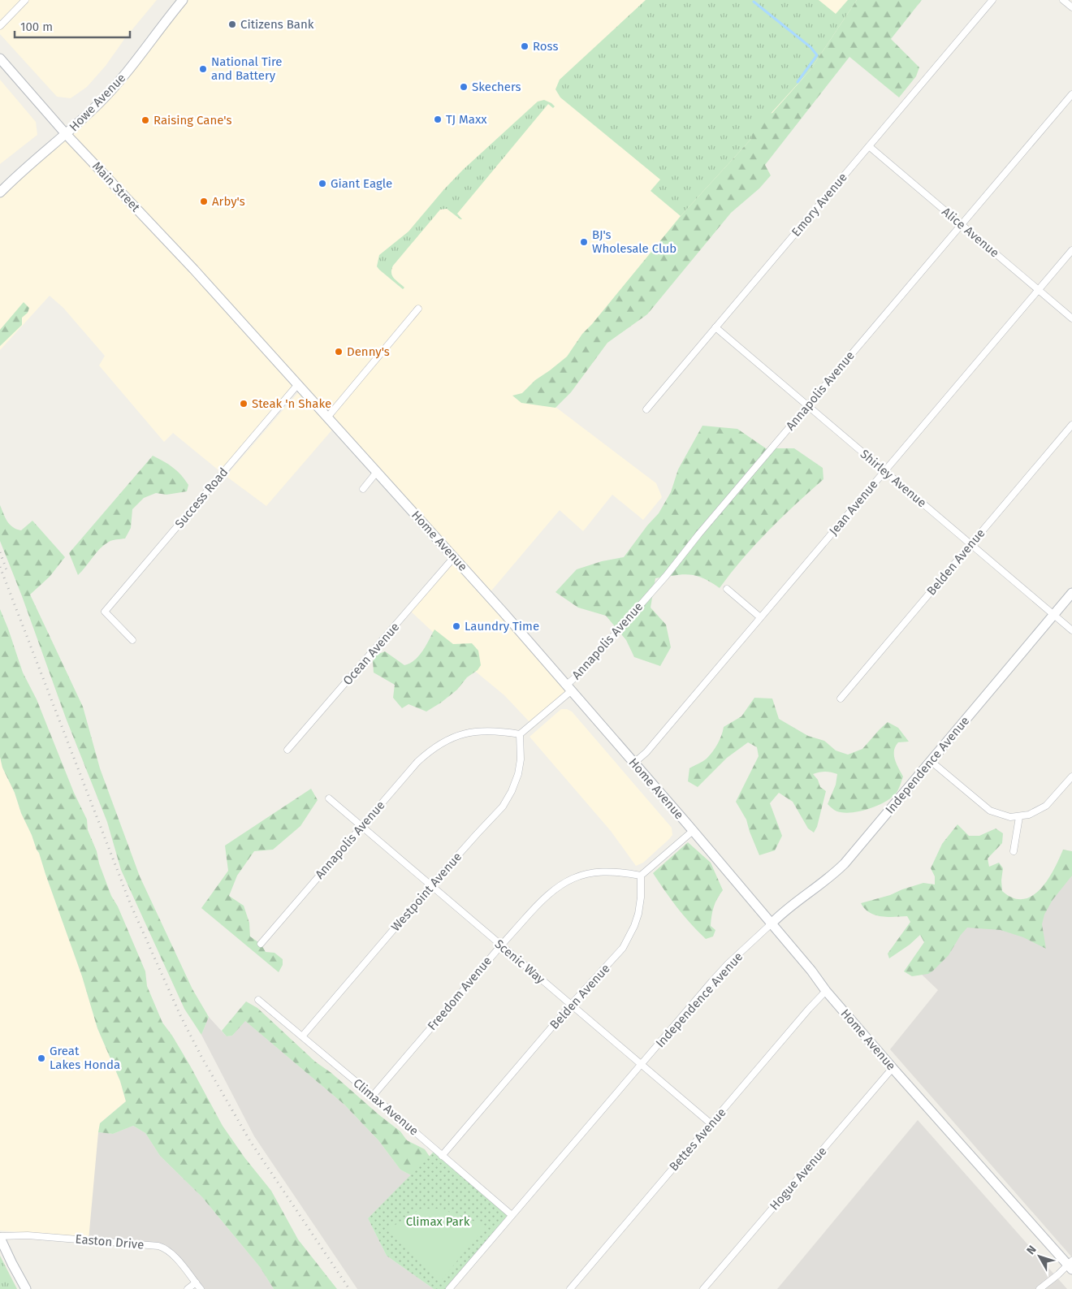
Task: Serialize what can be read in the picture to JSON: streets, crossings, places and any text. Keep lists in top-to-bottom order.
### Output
{
  "streets": {
    "street": [
      "Howe Avenue",
      "Main Street",
      "Emory Avenue",
      "Alice Avenue",
      "Annapolis Avenue",
      "Shirley Avenue",
      "Success Road",
      "Jean Avenue",
      "Home Avenue",
      "Belden Avenue",
      "Ocean Avenue",
      "Independence Avenue",
      "Westpoint Avenue",
      "Scenic Way",
      "Freedom Avenue",
      "Climax Avenue",
      "Bettes Avenue",
      "Hogue Avenue",
      "Easton Drive"
    ]
  },
  "crossings": [
    ["Howe Avenue", "Main Street"],
    ["Main Street", "Home Avenue"],
    ["Emory Avenue", "Alice Avenue"],
    ["Emory Avenue", "Shirley Avenue"],
    ["Alice Avenue", "Annapolis Avenue"],
    ["Alice Avenue", "Jean Avenue"],
    ["Annapolis Avenue", "Shirley Avenue"],
    ["Annapolis Avenue", "Home Avenue"],
    ["Annapolis Avenue", "Westpoint Avenue"],
    ["Annapolis Avenue", "Scenic Way"],
    ["Shirley Avenue", "Jean Avenue"],
    ["Shirley Avenue", "Belden Avenue"],
    ["Shirley Avenue", "Independence Avenue"],
    ["Success Road", "Home Avenue"],
    ["Jean Avenue", "Home Avenue"],
    ["Home Avenue", "Ocean Avenue"],
    ["Home Avenue", "Independence Avenue"],
    ["Home Avenue", "Bettes Avenue"],
    ["Home Avenue", "Hogue Avenue"],
    ["Belden Avenue", "Scenic Way"],
    ["Belden Avenue", "Freedom Avenue"],
    ["Belden Avenue", "Climax Avenue"],
    ["Independence Avenue", "Scenic Way"],
    ["Independence Avenue", "Climax Avenue"],
    ["Westpoint Avenue", "Scenic Way"],
    ["Westpoint Avenue", "Climax Avenue"],
    ["Scenic Way", "Freedom Avenue"],
    ["Scenic Way", "Bettes Avenue"],
    ["Freedom Avenue", "Climax Avenue"]
  ],
  "parks": ["Climax Park"],
  "places": [
    "Citizens Bank",
    "Ross",
    "National Tire and Battery",
    "Skechers",
    "TJ Maxx",
    "Raising Cane's",
    "Giant Eagle",
    "Arby's",
    "BJ's Wholesale Club",
    "Denny's",
    "Steak 'n Shake",
    "Laundry Time",
    "Great Lakes Honda"
  ],
  "scale_bar": "100 m",
  "north": "top left"
}
